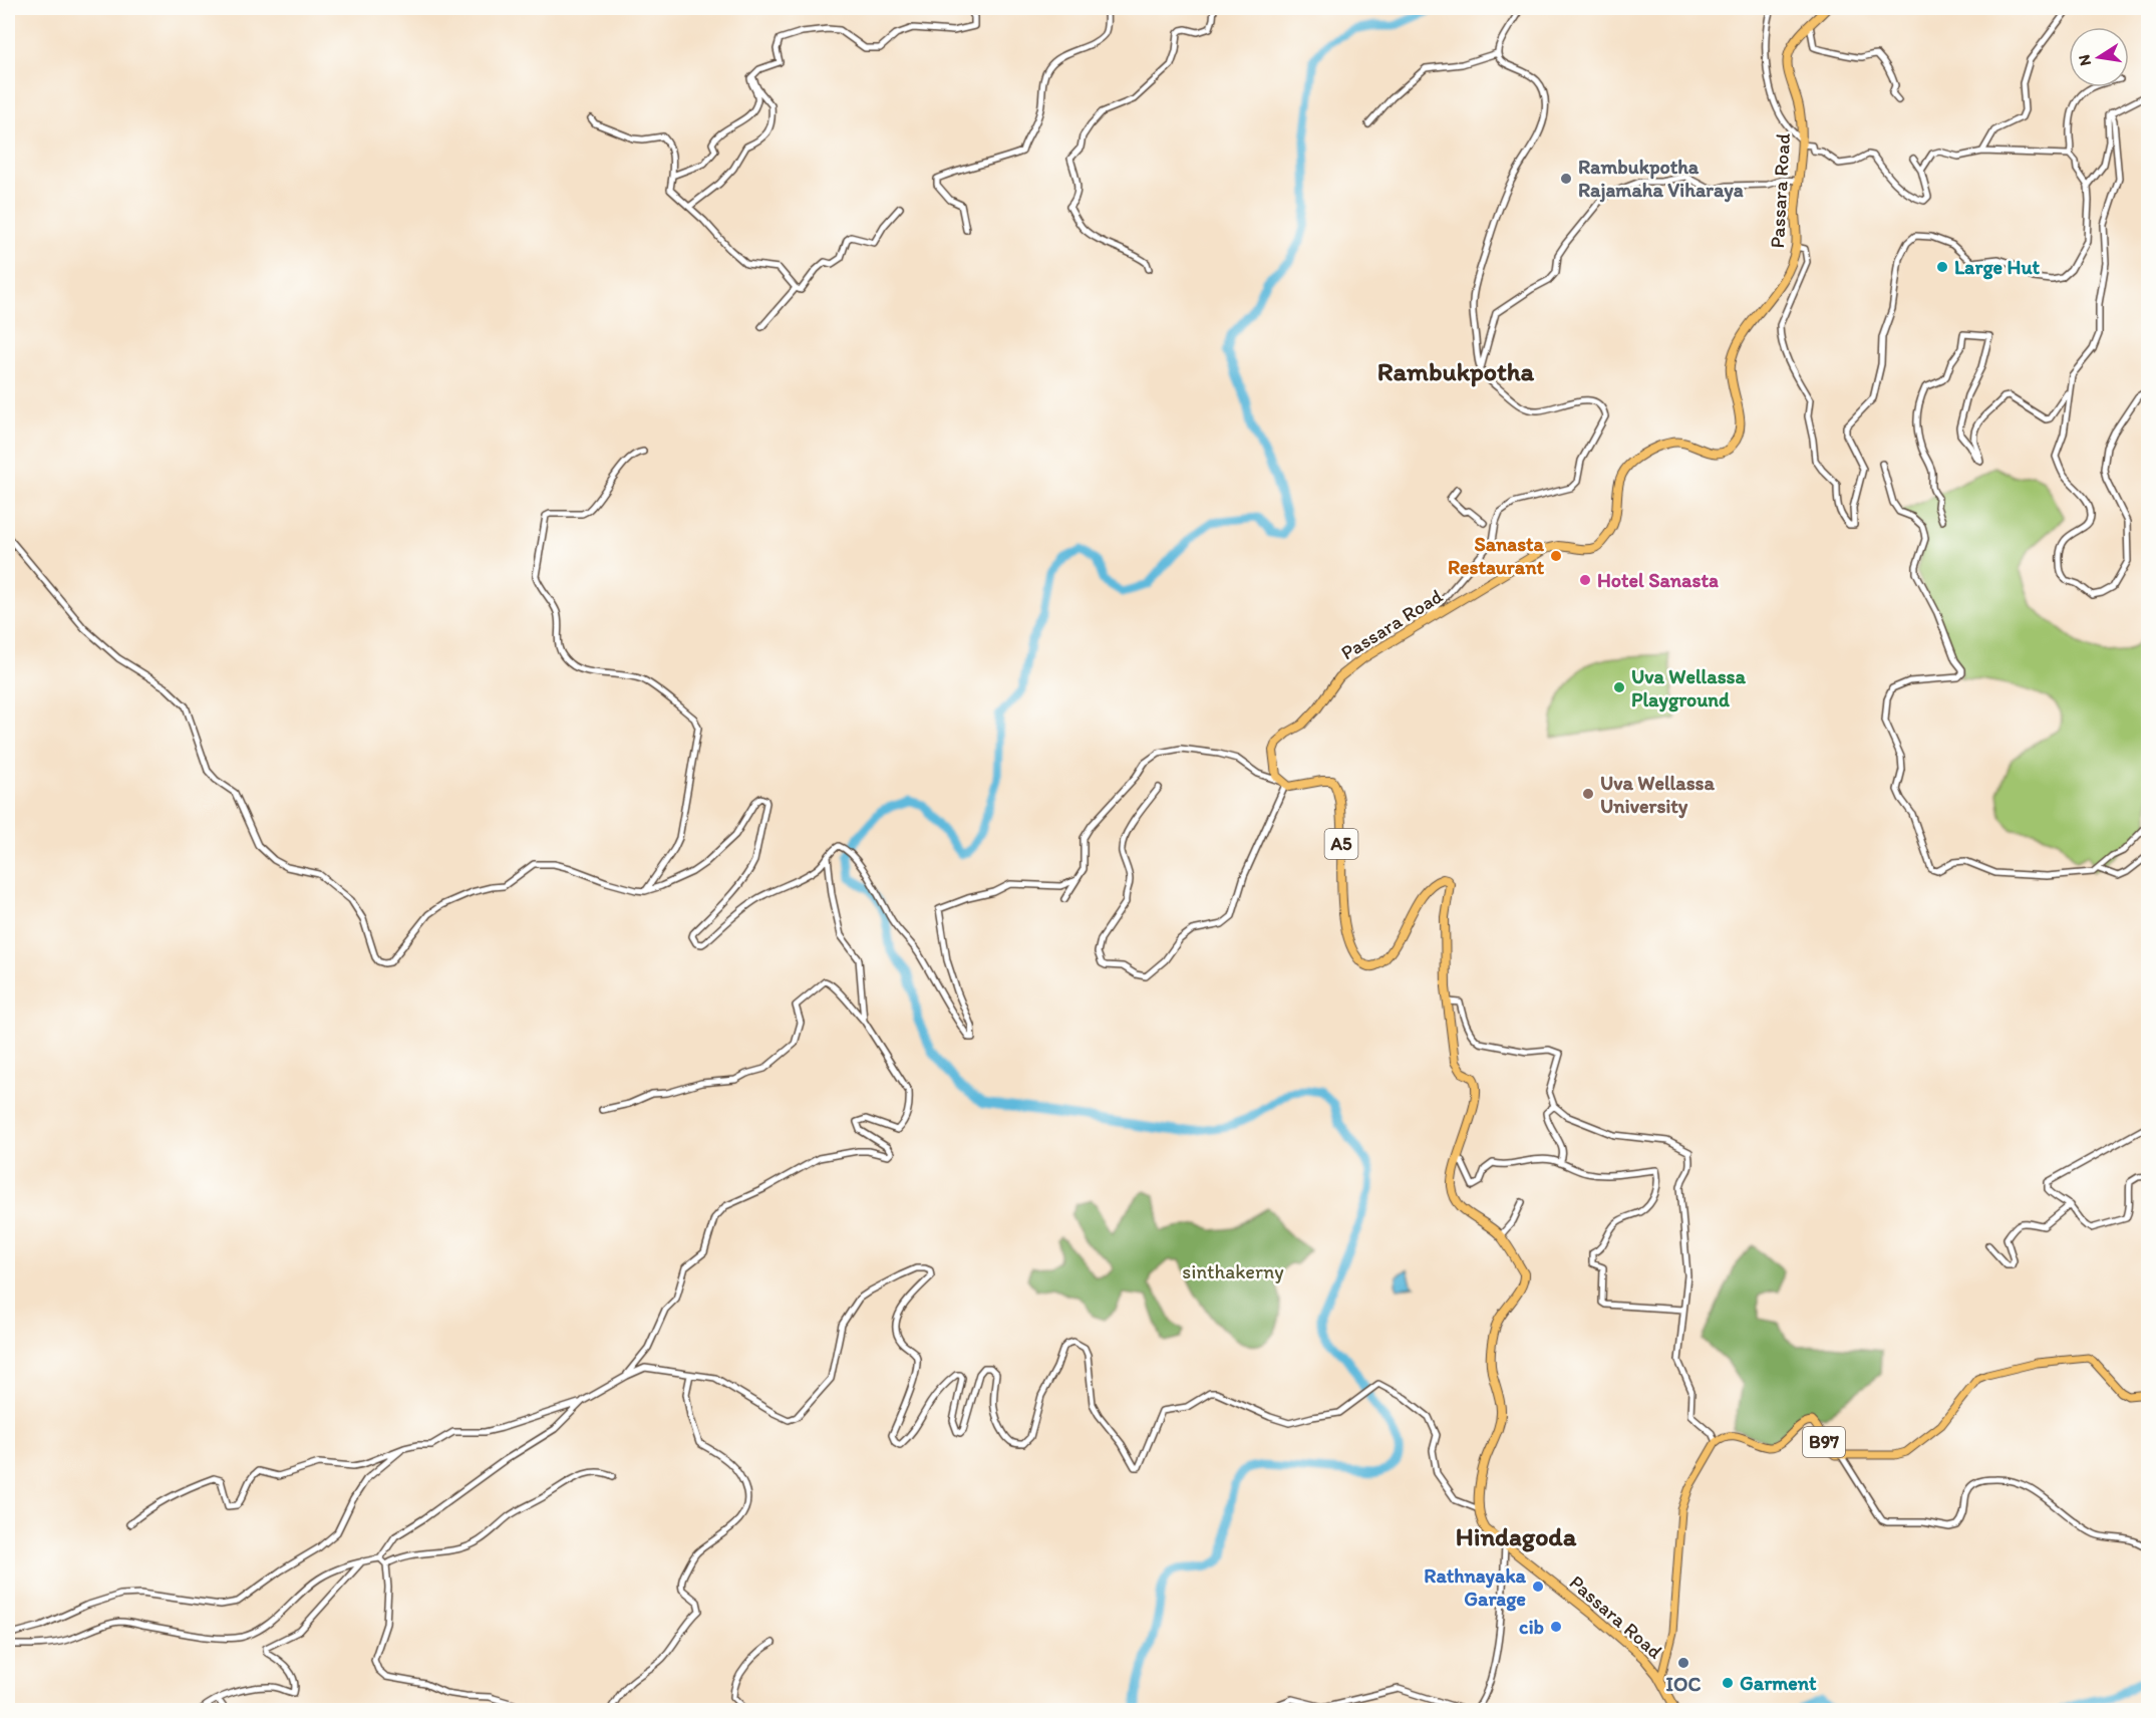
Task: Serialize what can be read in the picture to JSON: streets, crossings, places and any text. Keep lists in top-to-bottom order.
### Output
{
  "streets": {
    "highway": ["Passara Road", "A5"],
    "main road": ["B97"]
  },
  "crossings": [
    ["Passara Road", "A5"]
  ],
  "districts": ["Rambukpotha", "Hindagoda"],
  "parks": ["sinthakerny"],
  "places": [
    "Rambukpotha Rajamaha Viharaya",
    "Large Hut",
    "Sanasta Restaurant",
    "Hotel Sanasta",
    "Uva Wellassa Playground",
    "Uva Wellassa University",
    "Rathnayaka Garage",
    "cib",
    "IOC",
    "Garment"
  ],
  "north": "left"
}
